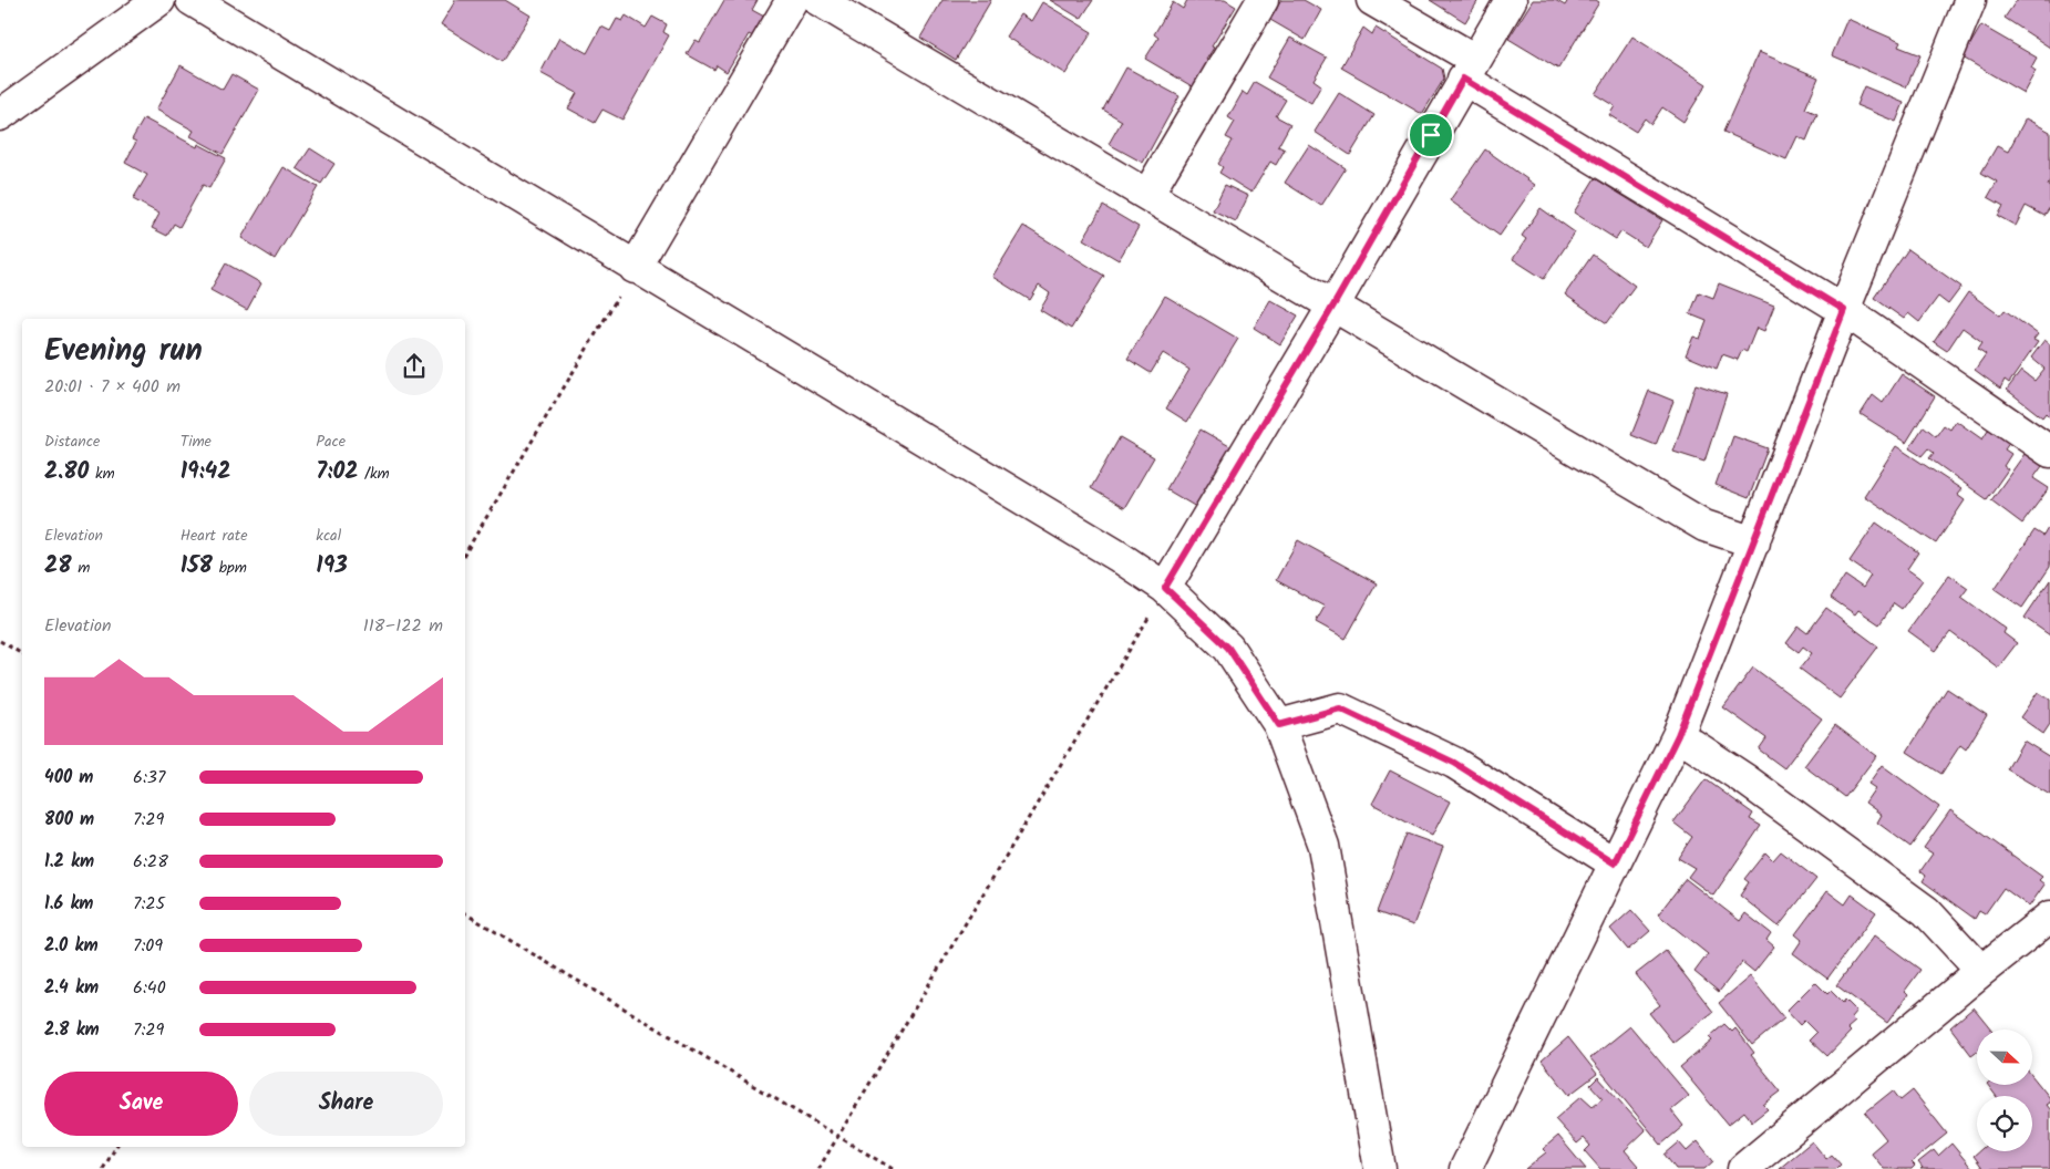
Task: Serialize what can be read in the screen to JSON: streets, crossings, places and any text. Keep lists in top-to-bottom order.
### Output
{
  "north": "right",
  "page": {
    "heading": ["Evening run", "20:01 · 7 × 400 m"],
    "stats": [
      ["Distance", "2.80 km"],
      ["Time", "19:42"],
      ["Pace", "7:02 /km"],
      ["Elevation", "28 m"],
      ["Heart rate", "158 bpm"],
      ["kcal", "193"]
    ],
    "chart": ["Elevation", "118–122 m"],
    "list": [
      {
        "name": "400 m",
        "note": "6:37"
      },
      {
        "name": "800 m",
        "note": "7:29"
      },
      {
        "name": "1.2 km",
        "note": "6:28"
      },
      {
        "name": "1.6 km",
        "note": "7:25"
      },
      {
        "name": "2.0 km",
        "note": "7:09"
      },
      {
        "name": "2.4 km",
        "note": "6:40"
      },
      {
        "name": "2.8 km",
        "note": "7:29"
      }
    ],
    "buttons": ["Save", "Share"]
  }
}
